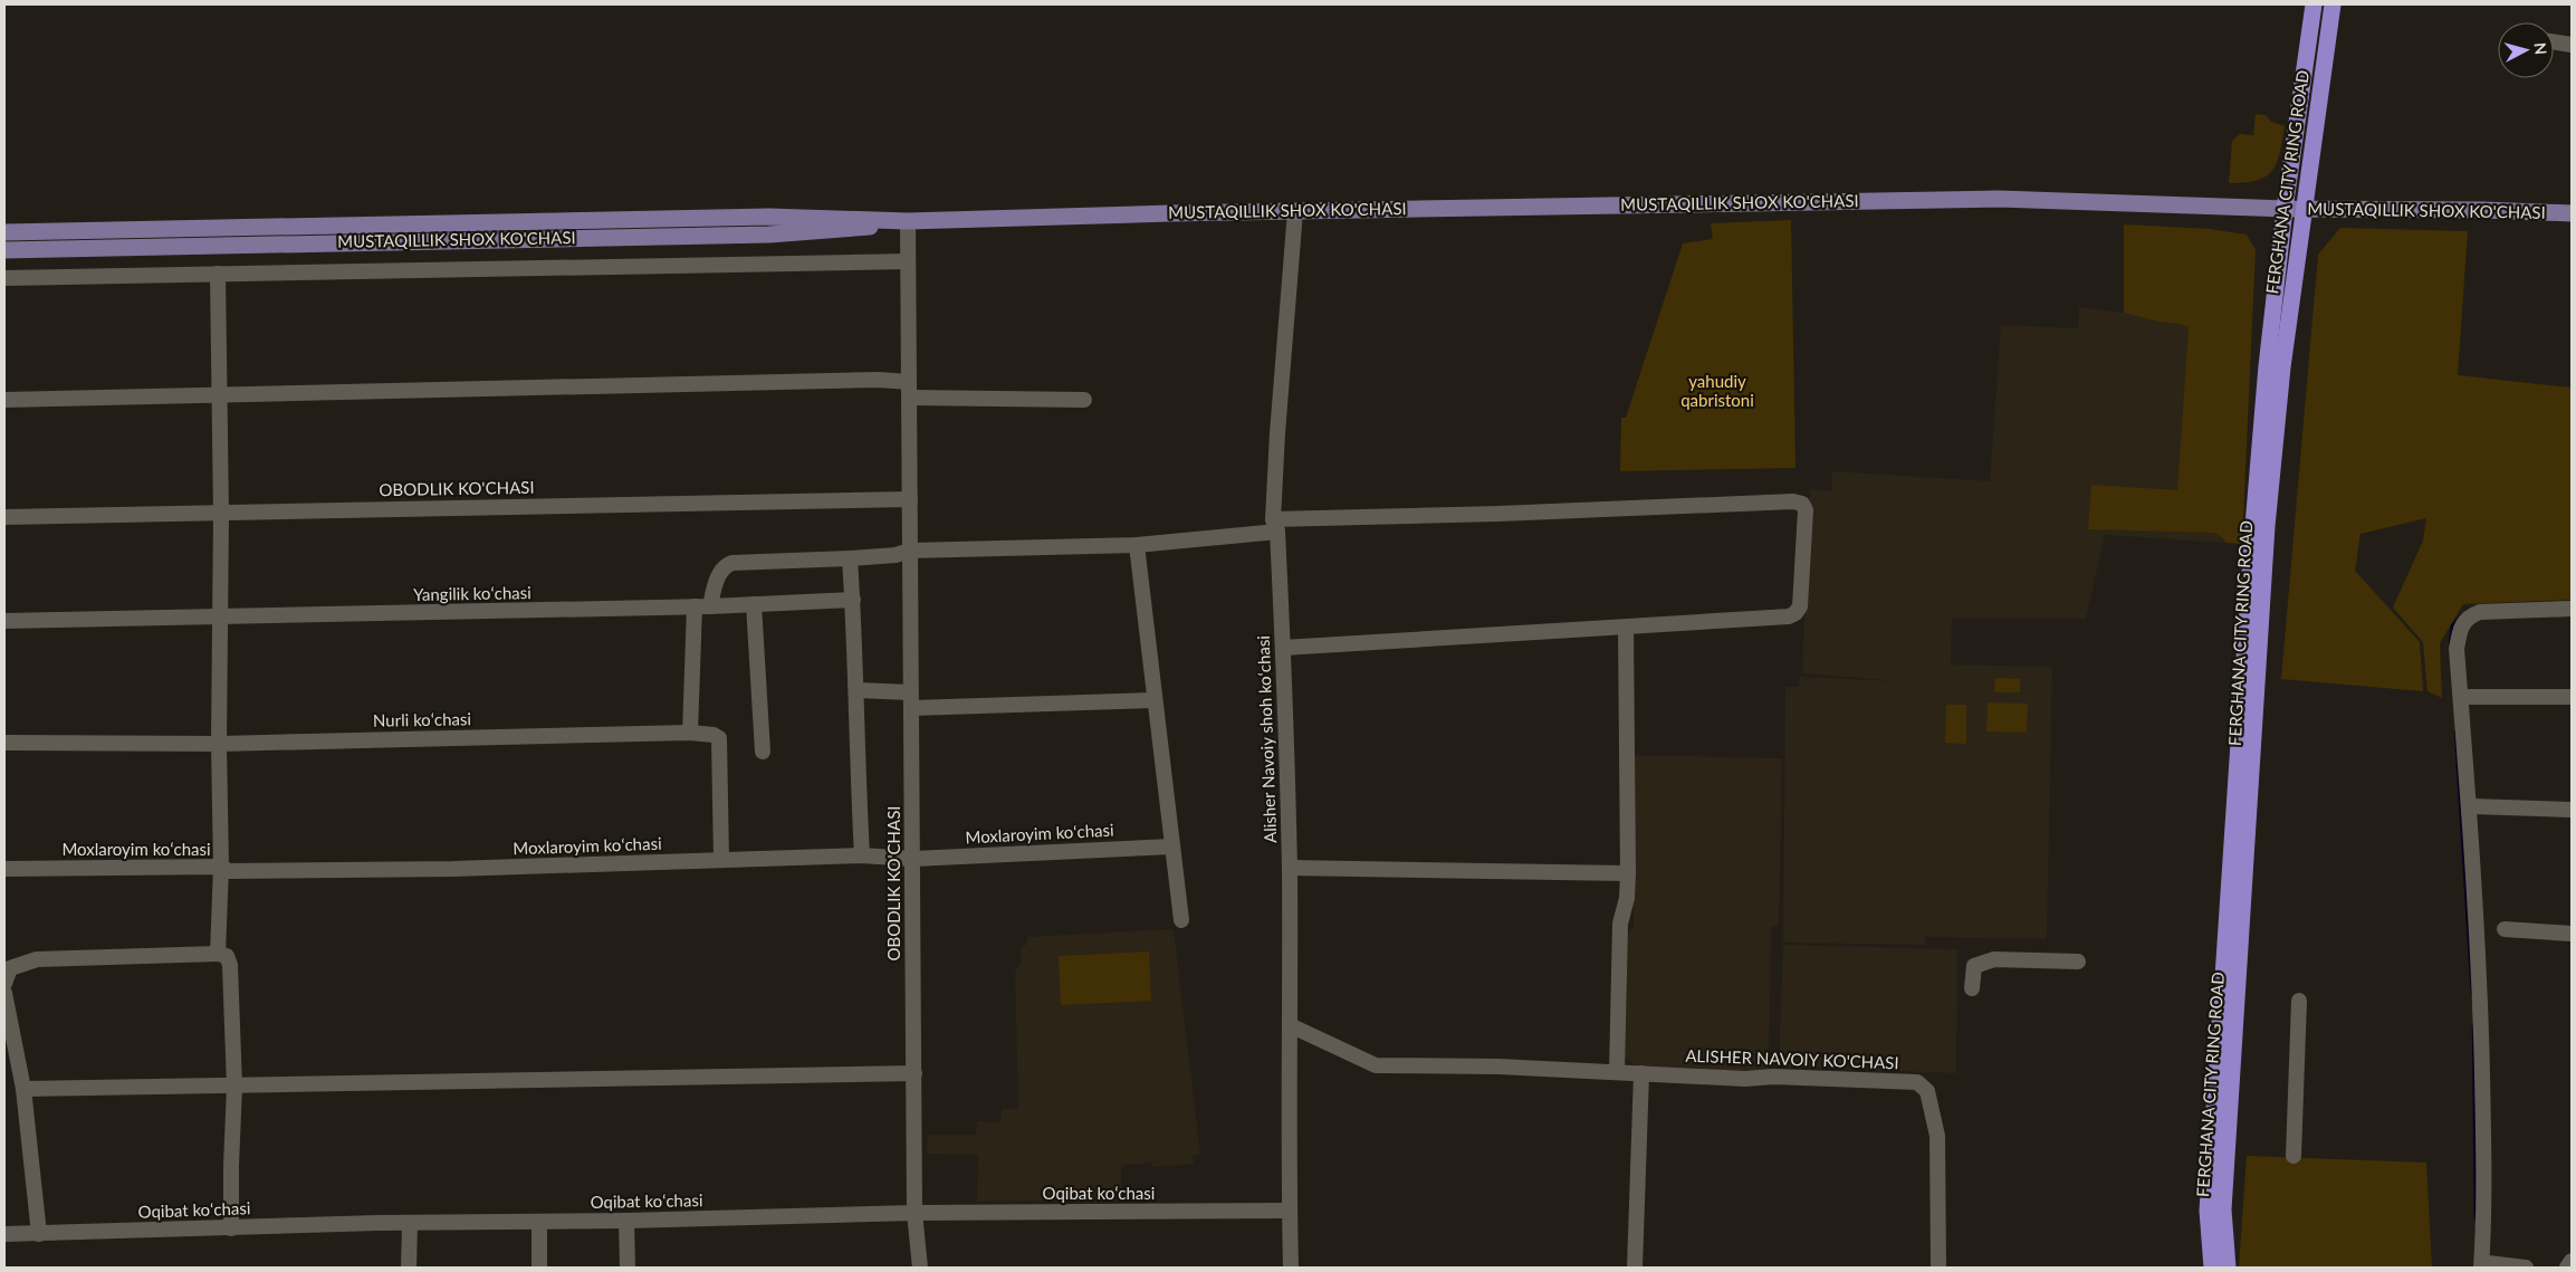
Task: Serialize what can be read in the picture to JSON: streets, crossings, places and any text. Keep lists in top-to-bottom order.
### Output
{
  "streets": {
    "highway": ["FERGHANA CITY RING ROAD"],
    "main road": ["MUSTAQILLIK SHOX KO'CHASI"],
    "street": [
      "OBODLIK KO'CHASI",
      "Yangilik koʻchasi",
      "Nurli koʻchasi",
      "Alisher Navoiy shoh koʻchasi",
      "Moxlaroyim koʻchasi",
      "ALISHER NAVOIY KO'CHASI",
      "Oqibat koʻchasi"
    ]
  },
  "crossings": [
    ["FERGHANA CITY RING ROAD", "MUSTAQILLIK SHOX KO'CHASI"],
    ["MUSTAQILLIK SHOX KO'CHASI", "OBODLIK KO'CHASI"],
    ["MUSTAQILLIK SHOX KO'CHASI", "Alisher Navoiy shoh koʻchasi"],
    ["OBODLIK KO'CHASI", "Moxlaroyim koʻchasi"],
    ["OBODLIK KO'CHASI", "Oqibat koʻchasi"],
    ["Nurli koʻchasi", "Moxlaroyim koʻchasi"],
    ["Alisher Navoiy shoh koʻchasi", "ALISHER NAVOIY KO'CHASI"],
    ["Alisher Navoiy shoh koʻchasi", "Oqibat koʻchasi"]
  ],
  "parks": ["yahudiy qabristoni"],
  "north": "right"
}
